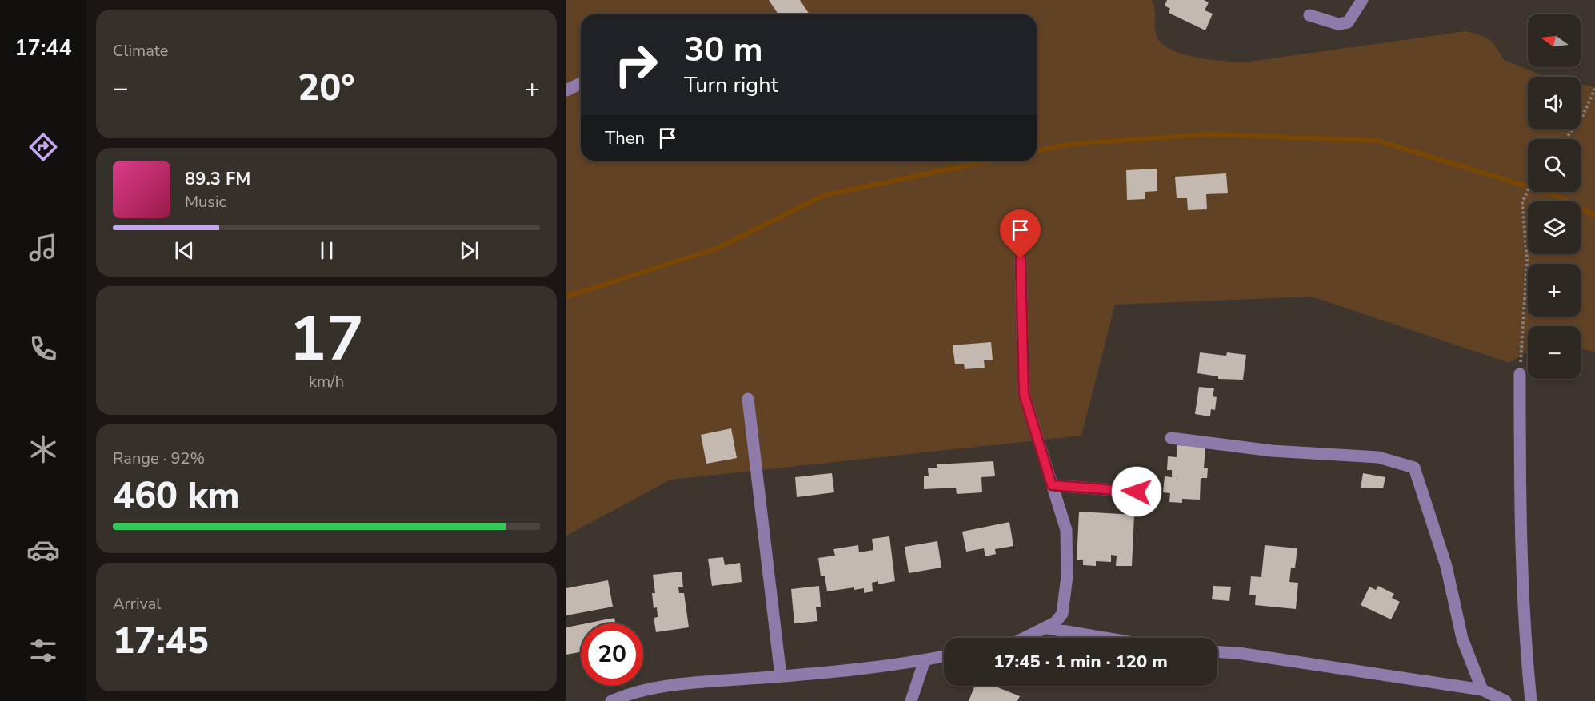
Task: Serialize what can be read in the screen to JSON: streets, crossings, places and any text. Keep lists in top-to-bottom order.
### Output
{
  "north": "left",
  "page": {
    "tabs": "17:44",
    "tile": [
      "Climate",
      ["17", "km/h"],
      ["Range · 92%", "460 km"],
      ["Arrival", "17:45"]
    ],
    "map_buttons": ["+", "−"],
    "turn": ["30 m", "Turn right"],
    "heat": ["−", "20°", "+"],
    "then": "Then",
    "song": ["89.3 FM", "Music"],
    "limit": "20",
    "trip": "17:45 · 1 min · 120 m"
  }
}
